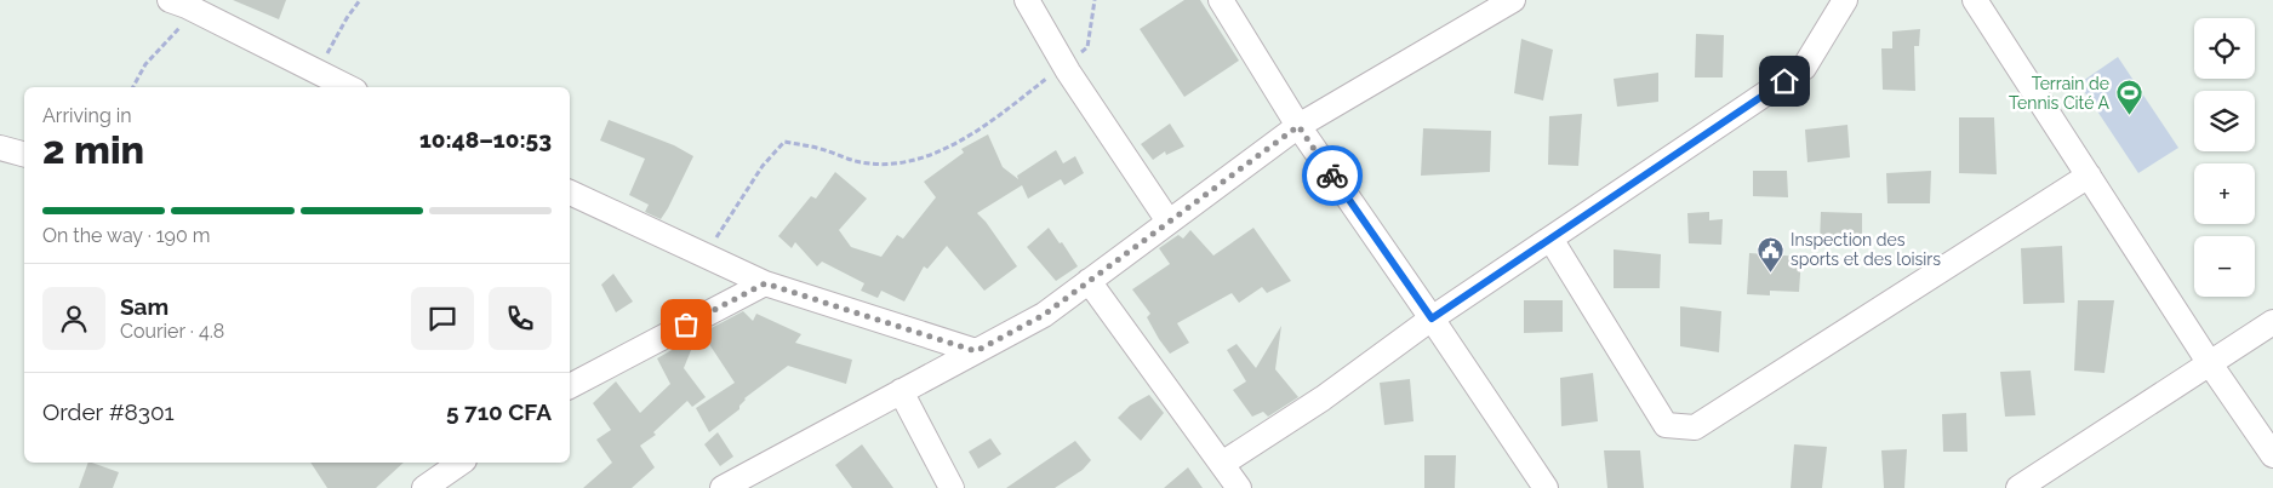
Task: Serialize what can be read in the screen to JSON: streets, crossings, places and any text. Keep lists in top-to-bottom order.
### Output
{
  "places": {
    "sports": ["Terrain de Tennis Cité A"],
    "public building": ["Inspection des sports et des loisirs"]
  },
  "page": {
    "map_buttons": ["+", "−"],
    "heading": ["2 min", "Arriving in", "10:48–10:53"],
    "panel": [
      "Sam",
      "Courier · 4.8",
      "Order #8301",
      "5 710 CFA"
    ],
    "bar": "On the way · 190 m"
  }
}
